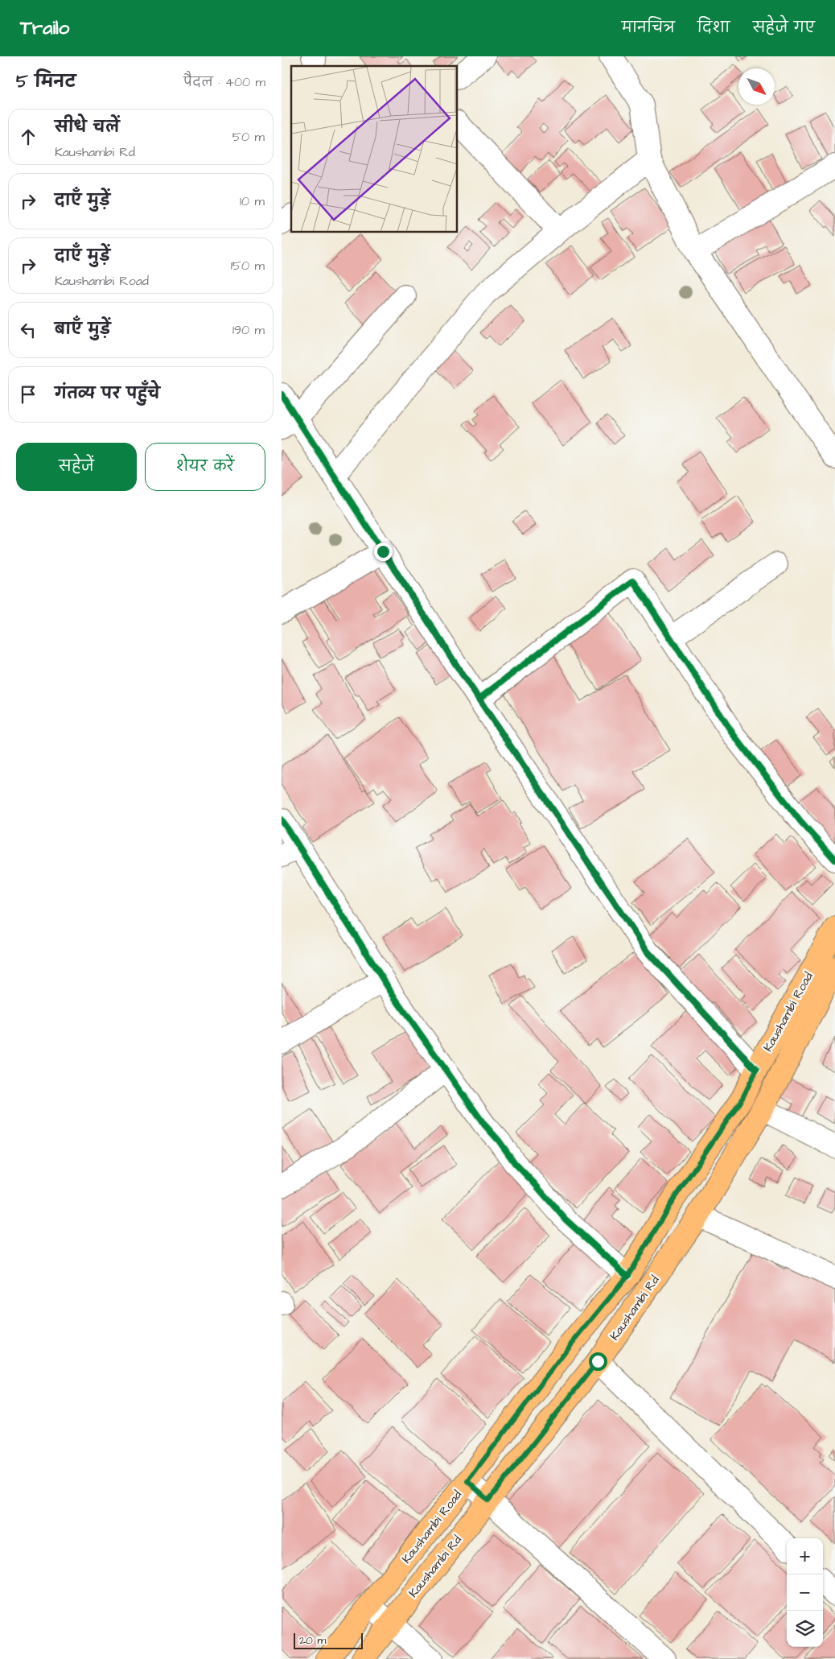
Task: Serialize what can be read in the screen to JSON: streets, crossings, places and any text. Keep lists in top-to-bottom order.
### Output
{
  "streets": {
    "main road": ["Kaushambi Road", "Kaushambi Rd"]
  },
  "scale_bar": "20 m",
  "north": "bottom right",
  "page": {
    "header": "Trailo",
    "nav": ["मानचित्र", "दिशा", "सहेजे गए"],
    "heading": ["5 मिनट", "पैदल · 400 m"],
    "list": [
      ["सीधे चलें", "Kaushambi Rd", "50 m"],
      ["दाएँ मुड़ें", "10 m"],
      ["दाएँ मुड़ें", "Kaushambi Road", "150 m"],
      ["बाएँ मुड़ें", "190 m"],
      "गंतव्य पर पहुँचे"
    ],
    "buttons": ["सहेजें", "शेयर करें"],
    "map_buttons": ["+", "−"],
    "scale": "20 m"
  }
}
